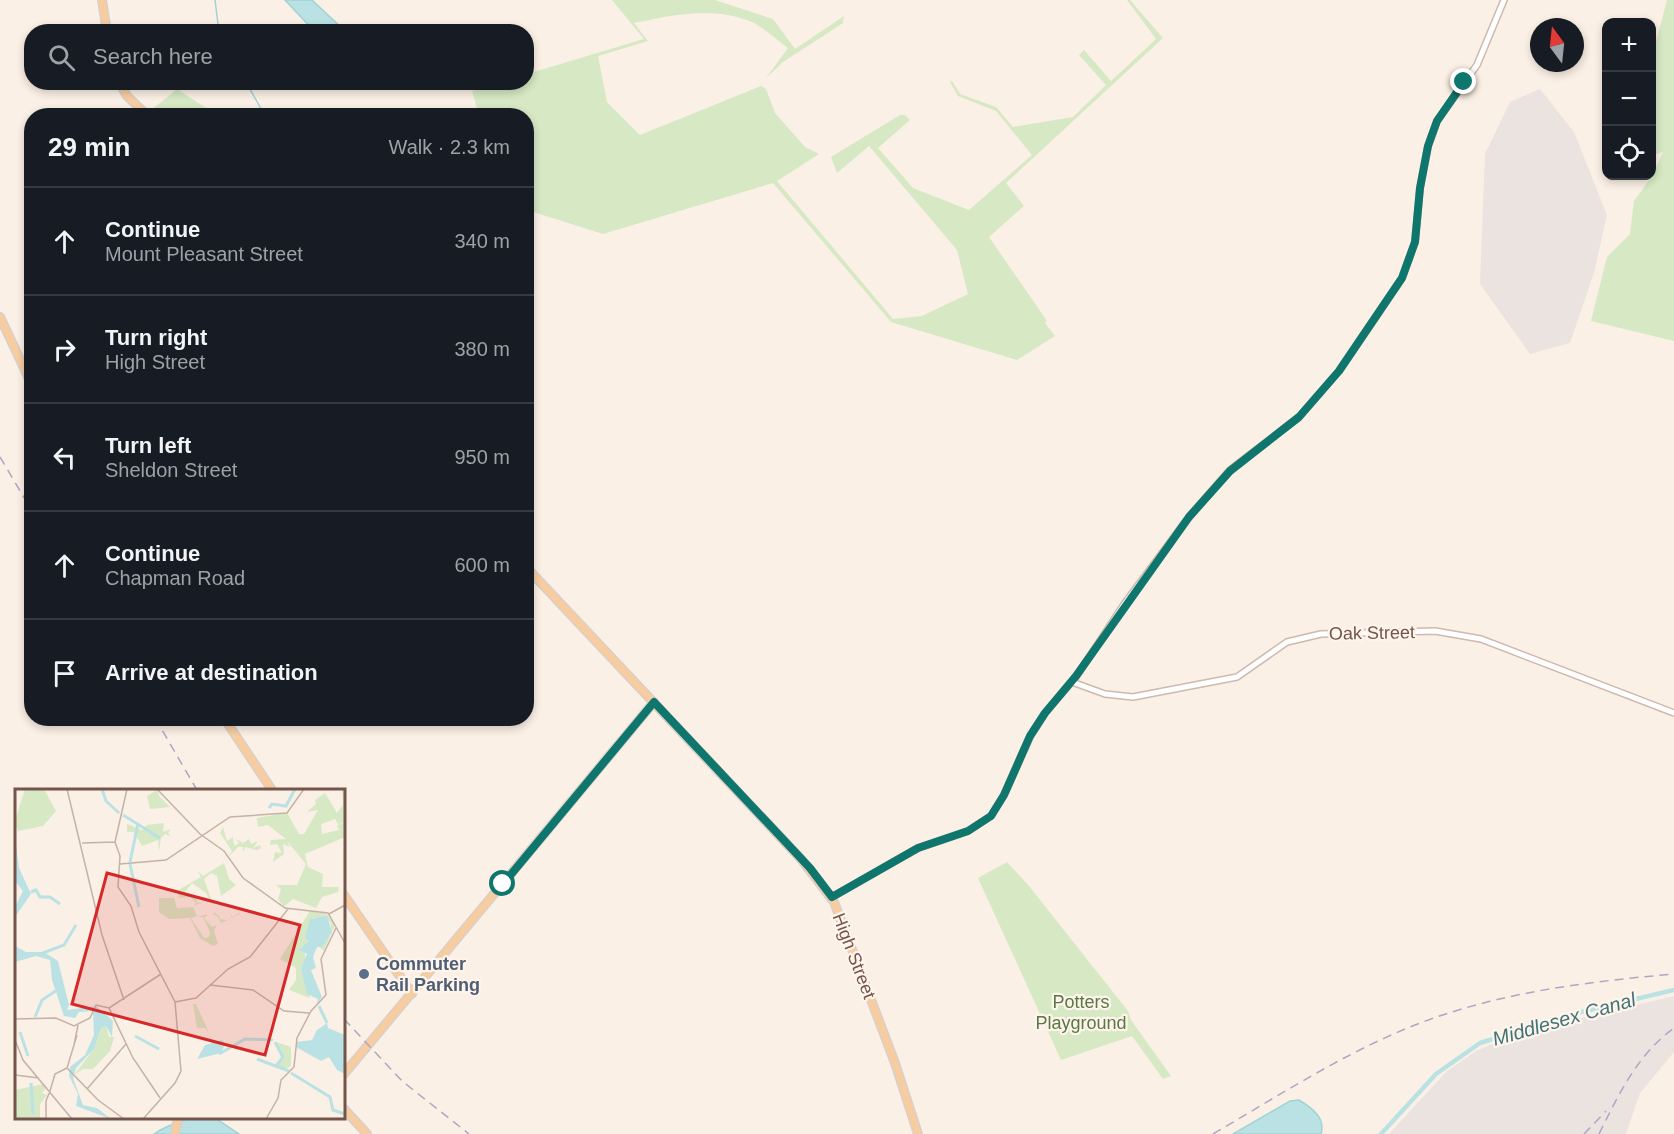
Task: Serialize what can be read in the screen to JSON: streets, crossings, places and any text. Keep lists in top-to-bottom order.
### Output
{
  "streets": {
    "main road": ["High Street"],
    "street": ["Oak Street"]
  },
  "water": ["Middlesex Canal"],
  "parks": ["Potters Playground"],
  "places": ["Commuter Rail Parking"],
  "north": "top",
  "page": {
    "map_buttons": ["+", "−"],
    "search": "Search here",
    "heading": ["29 min", "Walk · 2.3 km"],
    "list": [
      ["Continue", "Mount Pleasant Street", "340 m"],
      ["Turn right", "High Street", "380 m"],
      ["Turn left", "Sheldon Street", "950 m"],
      ["Continue", "Chapman Road", "600 m"],
      "Arrive at destination"
    ]
  }
}
